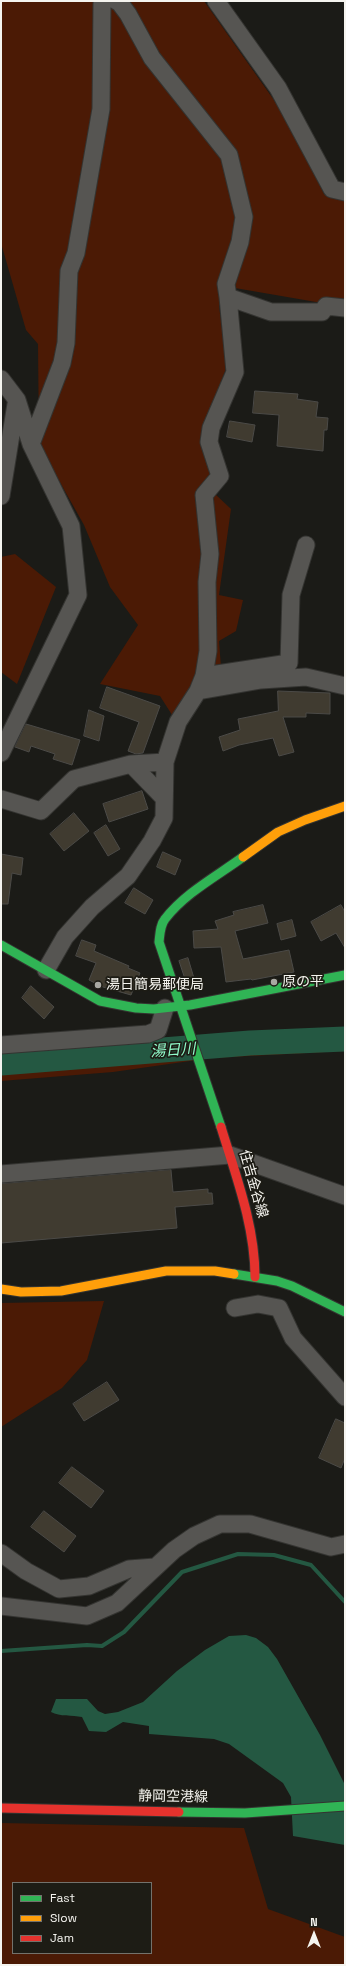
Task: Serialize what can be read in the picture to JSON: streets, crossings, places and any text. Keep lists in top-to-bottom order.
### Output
{
  "streets": {
    "main road": ["住吉金谷線", "静岡空港線"]
  },
  "water": ["湯日川"],
  "places": ["原の平", "湯日簡易郵便局"],
  "legend": ["Fast", "Slow", "Jam"],
  "north": "top"
}
